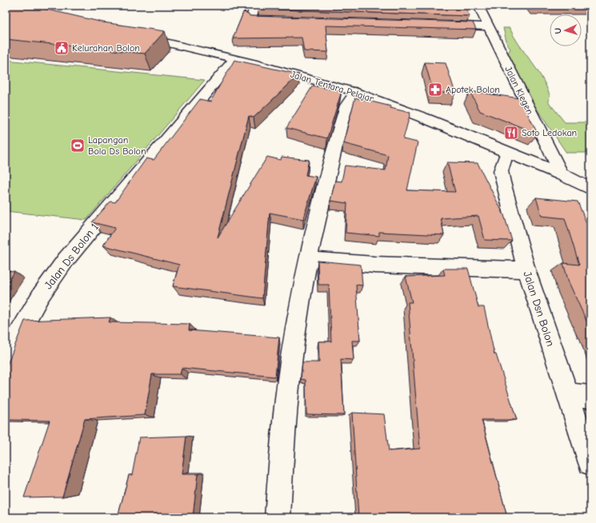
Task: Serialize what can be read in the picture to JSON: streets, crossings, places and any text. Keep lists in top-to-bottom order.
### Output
{
  "streets": {
    "street": [
      "Jalan Tentara Pelajar",
      "Jalan Klegen",
      "Jalan Ds Bolon 1",
      "Jalan Dsn Bolon"
    ]
  },
  "crossings": [
    ["Jalan Tentara Pelajar", "Jalan Klegen"],
    ["Jalan Tentara Pelajar", "Jalan Ds Bolon 1"],
    ["Jalan Tentara Pelajar", "Jalan Dsn Bolon"]
  ],
  "places": {
    "public building": ["Kelurahan Bolon"],
    "pharmacy": ["Apotek Bolon"],
    "restaurant": ["Soto Ledokan"],
    "sports": ["Lapangan Bola Ds Bolon"]
  },
  "north": "left"
}
